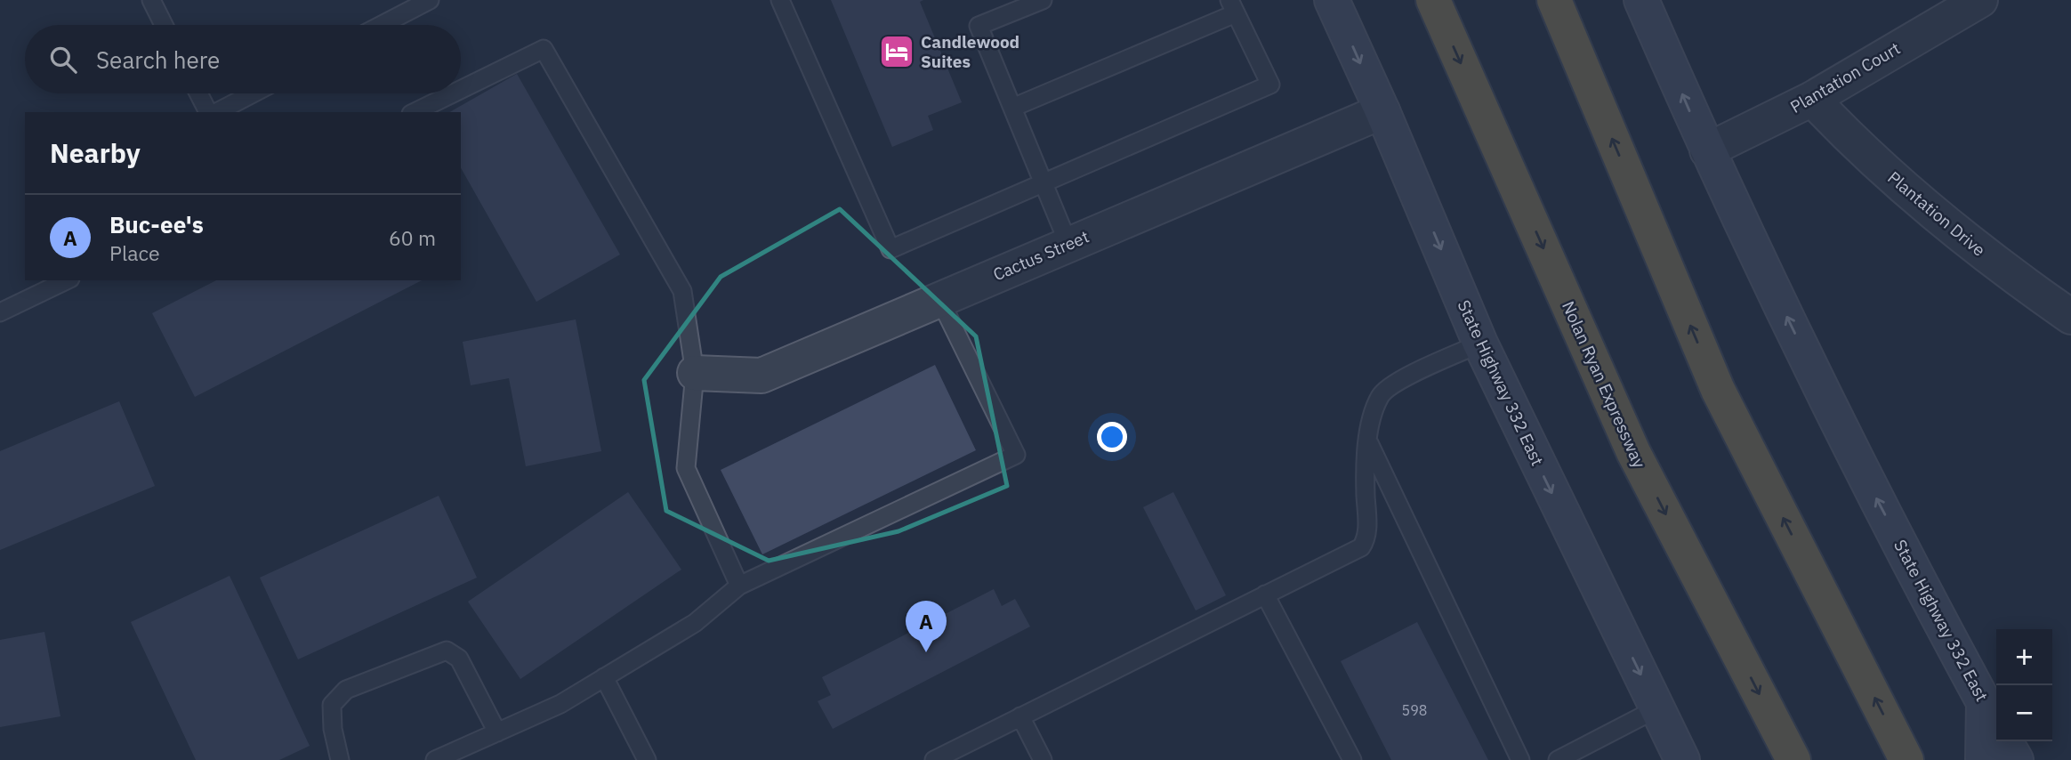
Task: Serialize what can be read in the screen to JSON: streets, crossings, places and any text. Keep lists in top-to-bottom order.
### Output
{
  "streets": {
    "highway": ["Nolan Ryan Expressway"],
    "main road": ["State Highway 332 East"],
    "street": ["Plantation Court", "Plantation Drive", "Cactus Street"]
  },
  "crossings": [
    ["Plantation Court", "Plantation Drive"],
    ["Plantation Court", "State Highway 332 East"],
    ["Cactus Street", "State Highway 332 East"]
  ],
  "places": {
    "hotel": ["Candlewood Suites"]
  },
  "house_numbers": ["598"],
  "page": {
    "search": "Search here",
    "heading": "Nearby",
    "list": [
      {
        "mark": "A",
        "name": "Buc-ee's",
        "note": "Place",
        "value": "60 m"
      }
    ],
    "pins": "A",
    "map_buttons": ["+", "−"]
  }
}
